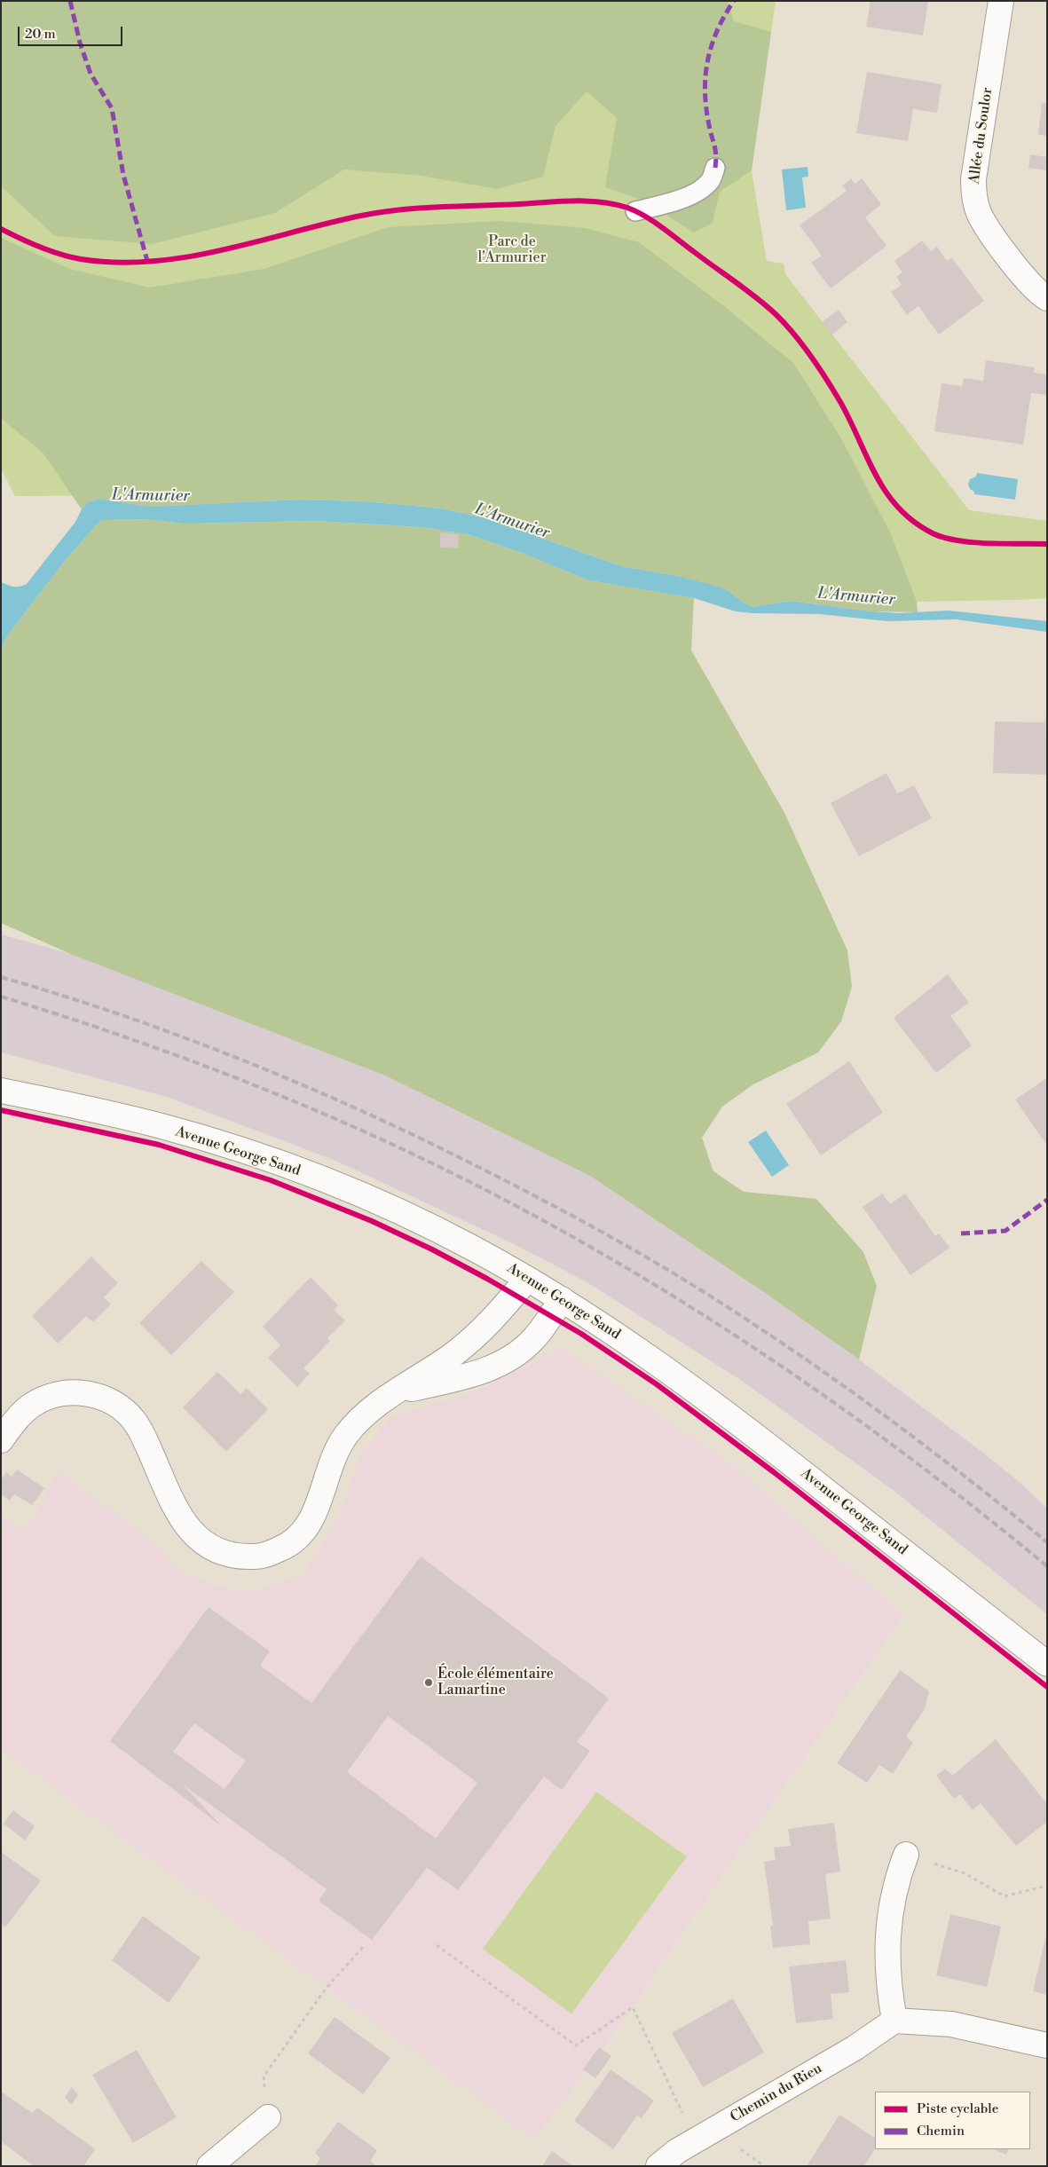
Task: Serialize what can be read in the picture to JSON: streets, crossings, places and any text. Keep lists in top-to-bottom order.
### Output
{
  "streets": {
    "street": ["Allée du Soulor", "Avenue George Sand", "Chemin du Rieu"]
  },
  "water": ["L'Armurier"],
  "parks": ["Parc de l'Armurier"],
  "places": ["École élémentaire Lamartine"],
  "legend": ["Piste cyclable", "Chemin"],
  "scale_bar": "20 m"
}
